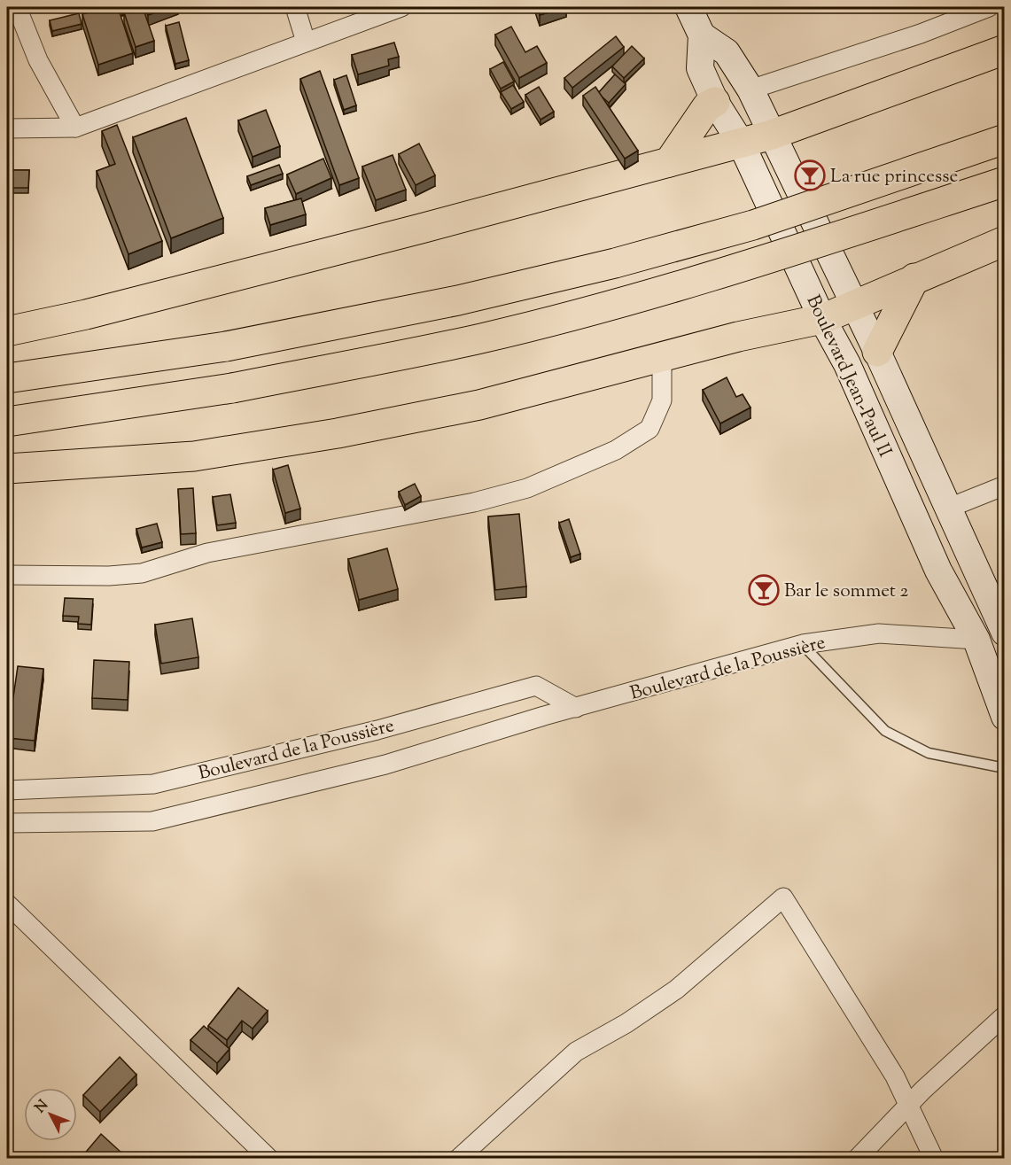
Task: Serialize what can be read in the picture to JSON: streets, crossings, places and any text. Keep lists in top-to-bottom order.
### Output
{
  "streets": {
    "main road": ["Boulevard Jean-Paul II"],
    "street": ["Boulevard de la Poussière"]
  },
  "crossings": [
    ["Boulevard Jean-Paul II", "Boulevard de la Poussière"]
  ],
  "places": {
    "bar": ["La rue princesse", "Bar le sommet 2"]
  },
  "north": "top left"
}
